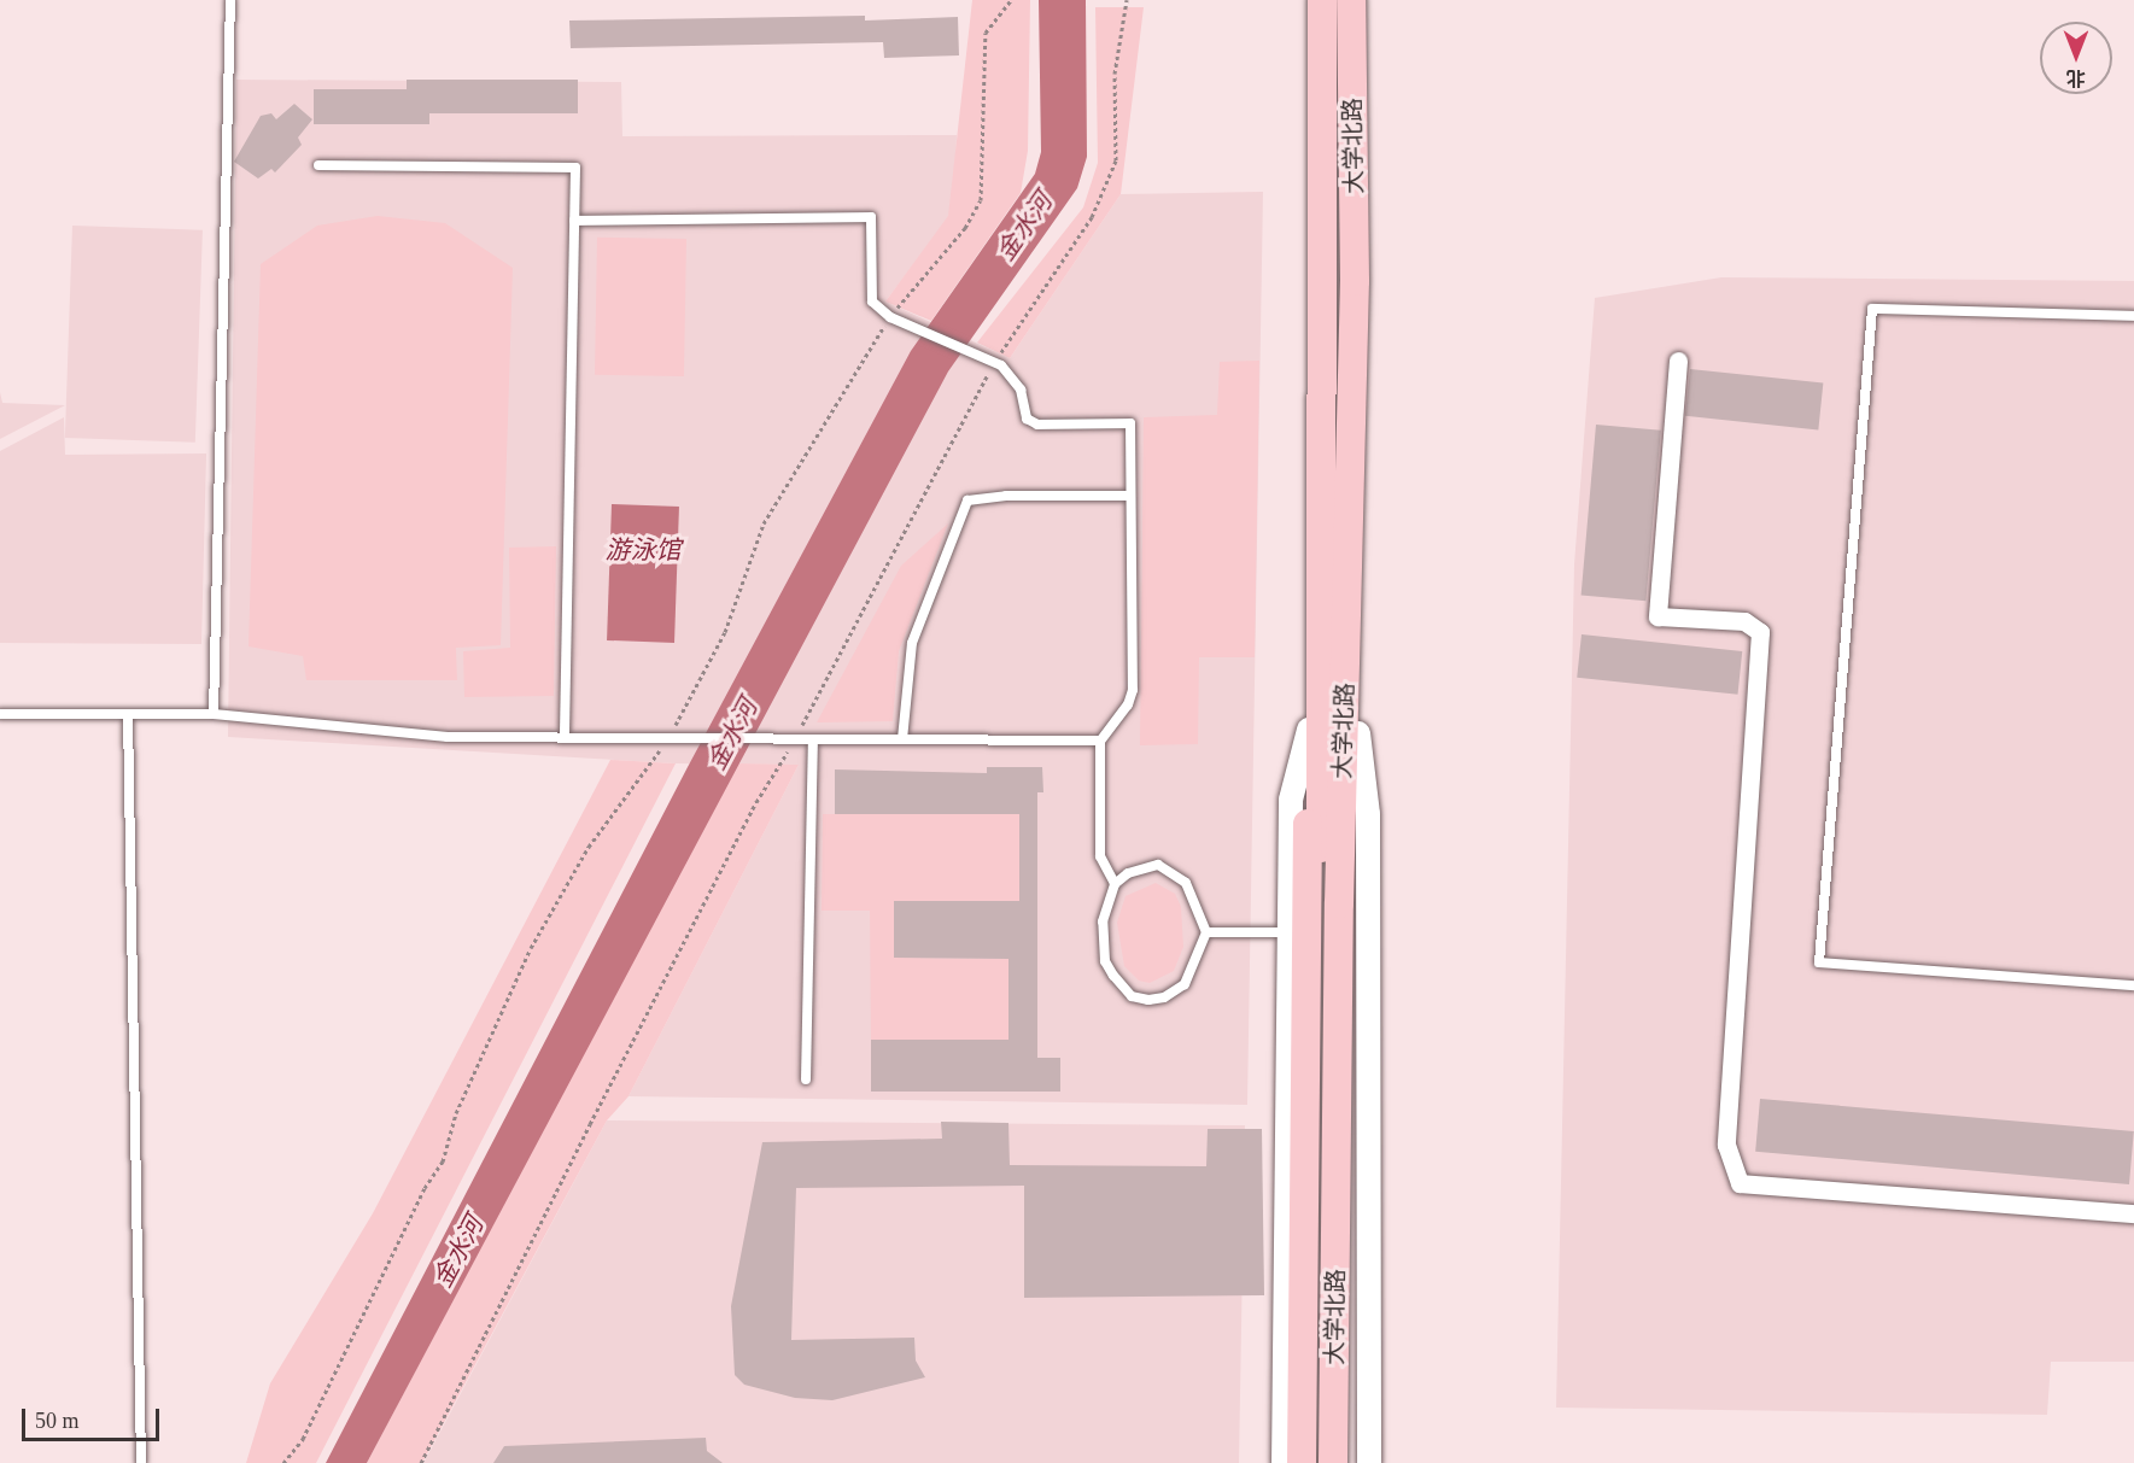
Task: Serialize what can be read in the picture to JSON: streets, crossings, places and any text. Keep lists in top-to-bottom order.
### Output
{
  "streets": {
    "main road": ["大学北路"]
  },
  "water": ["金水河", "游泳馆"],
  "scale_bar": "50 m",
  "north": "bottom"
}
